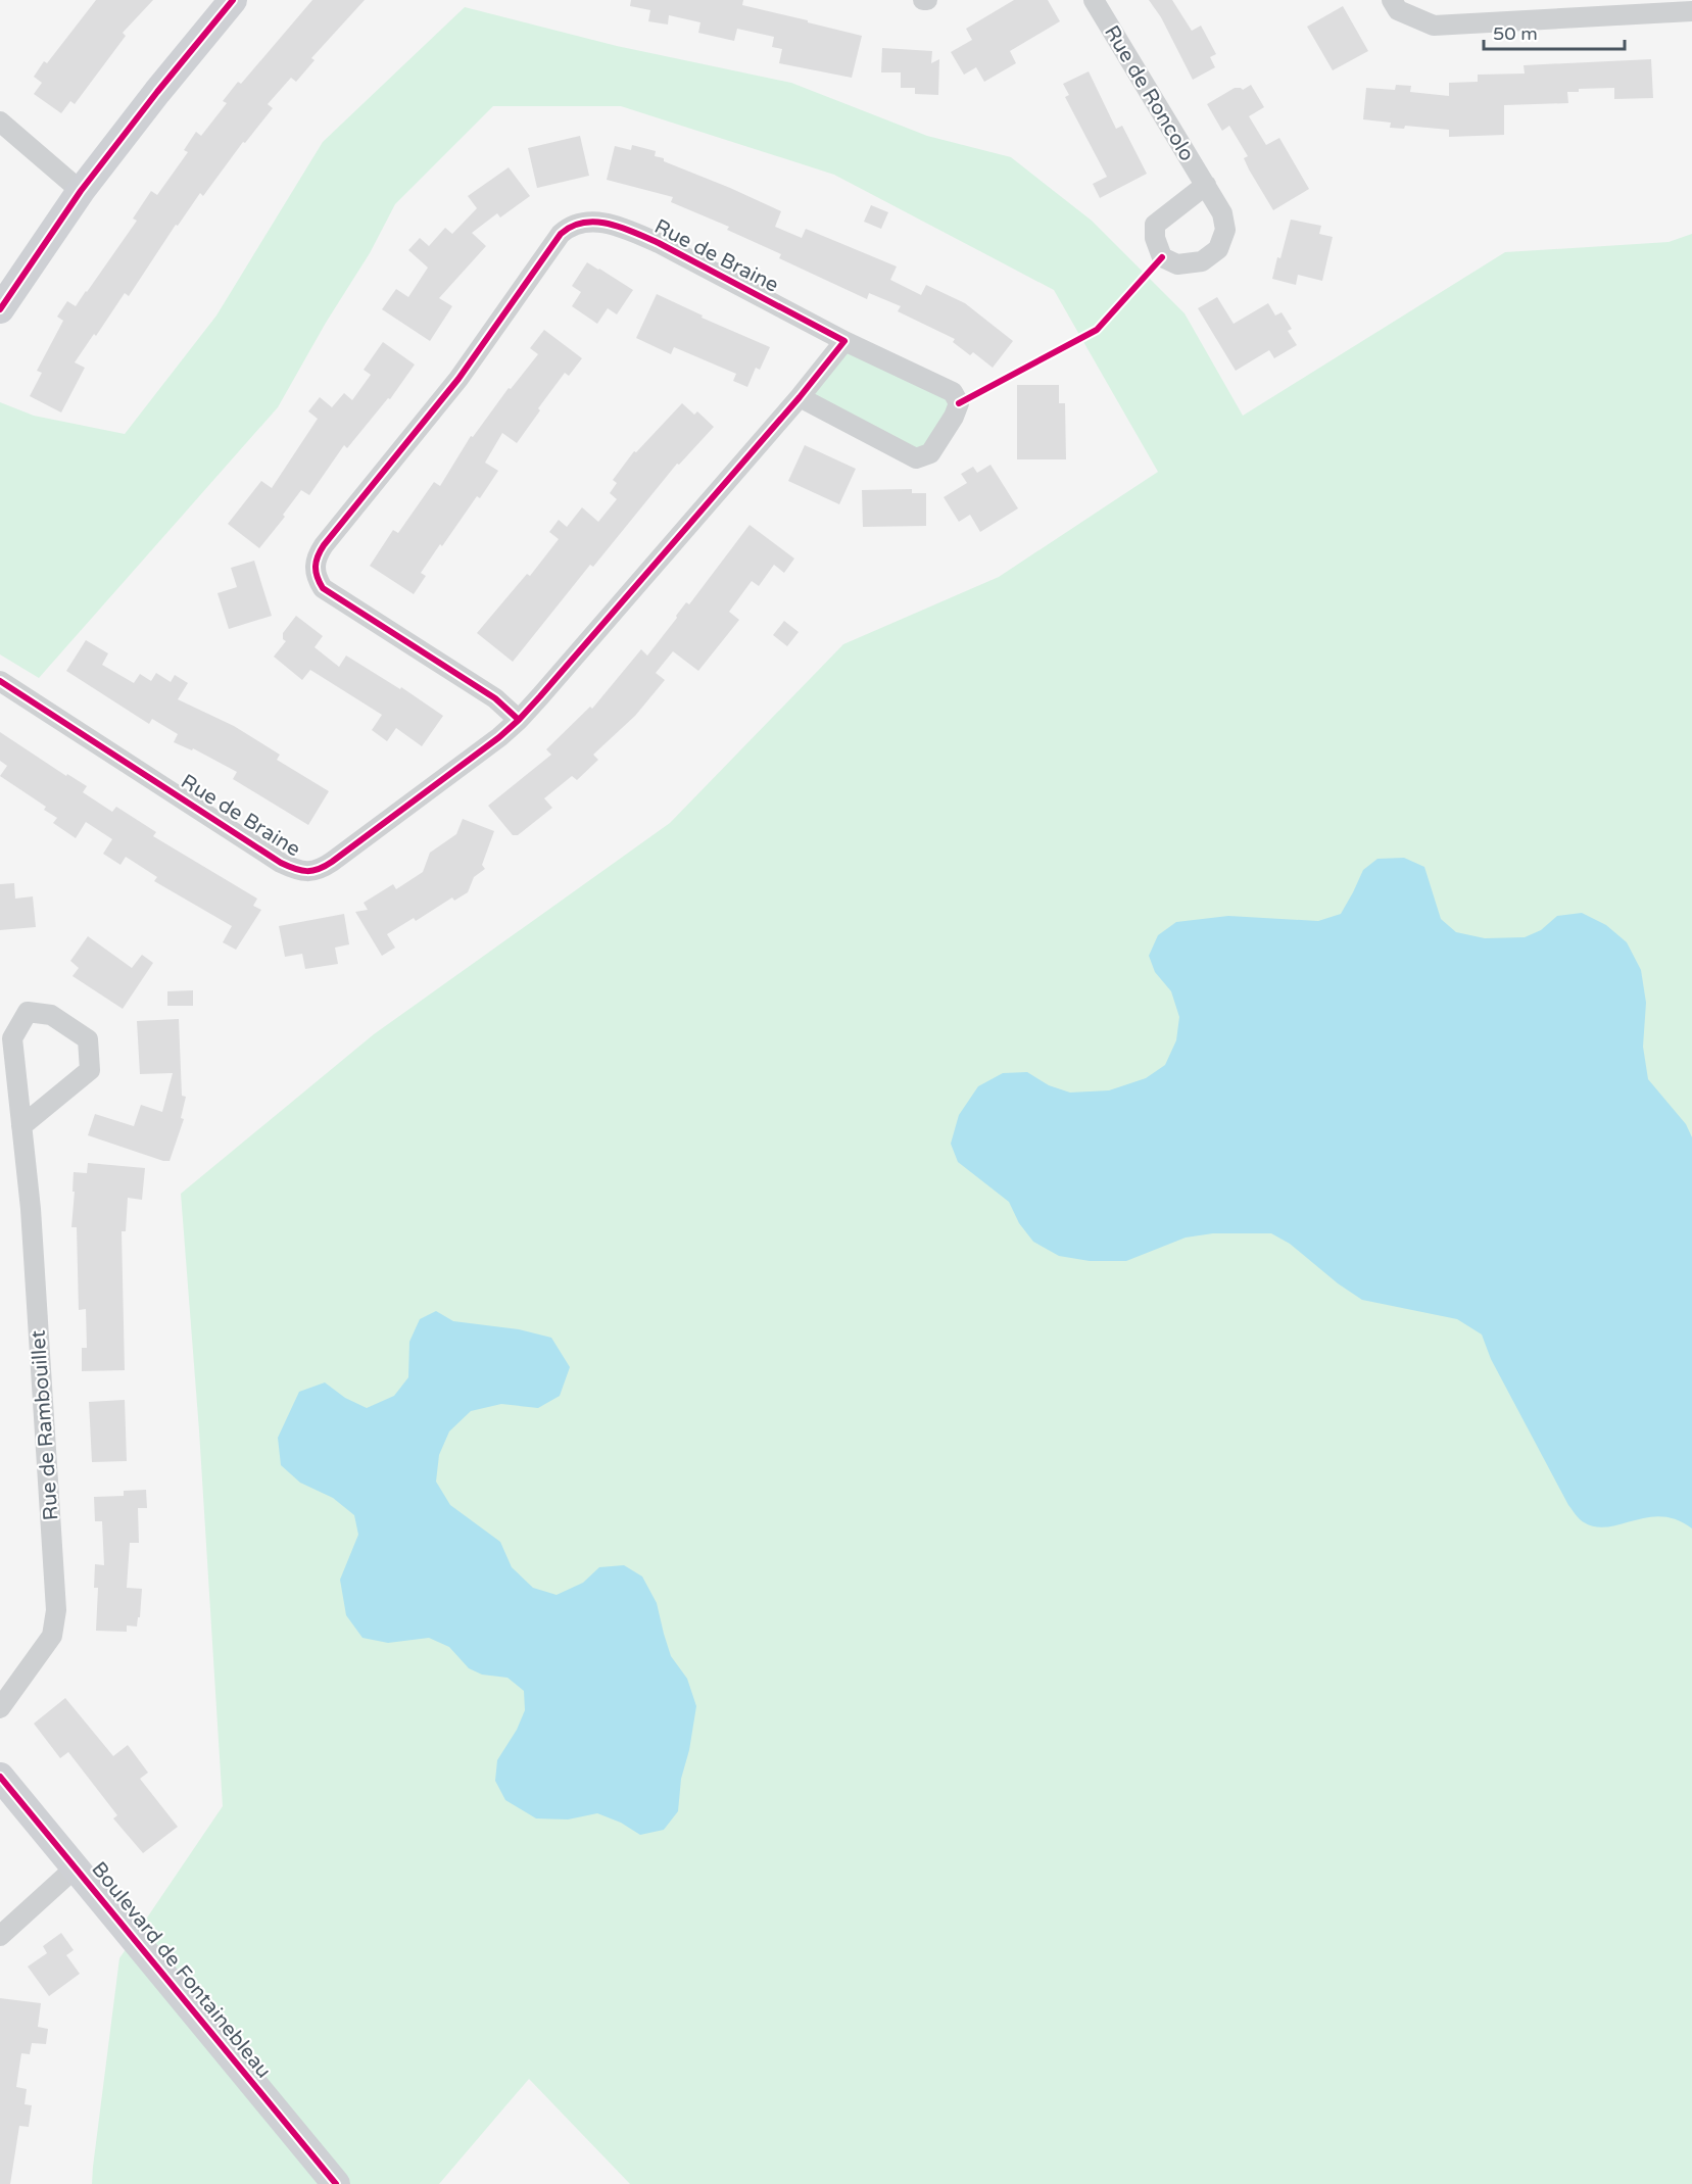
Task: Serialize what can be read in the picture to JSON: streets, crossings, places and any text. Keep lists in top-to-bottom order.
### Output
{
  "streets": {
    "street": [
      "Rue de Roncolo",
      "Rue de Braine",
      "Rue de Rambouillet",
      "Boulevard de Fontainebleau"
    ]
  },
  "scale_bar": "50 m"
}
